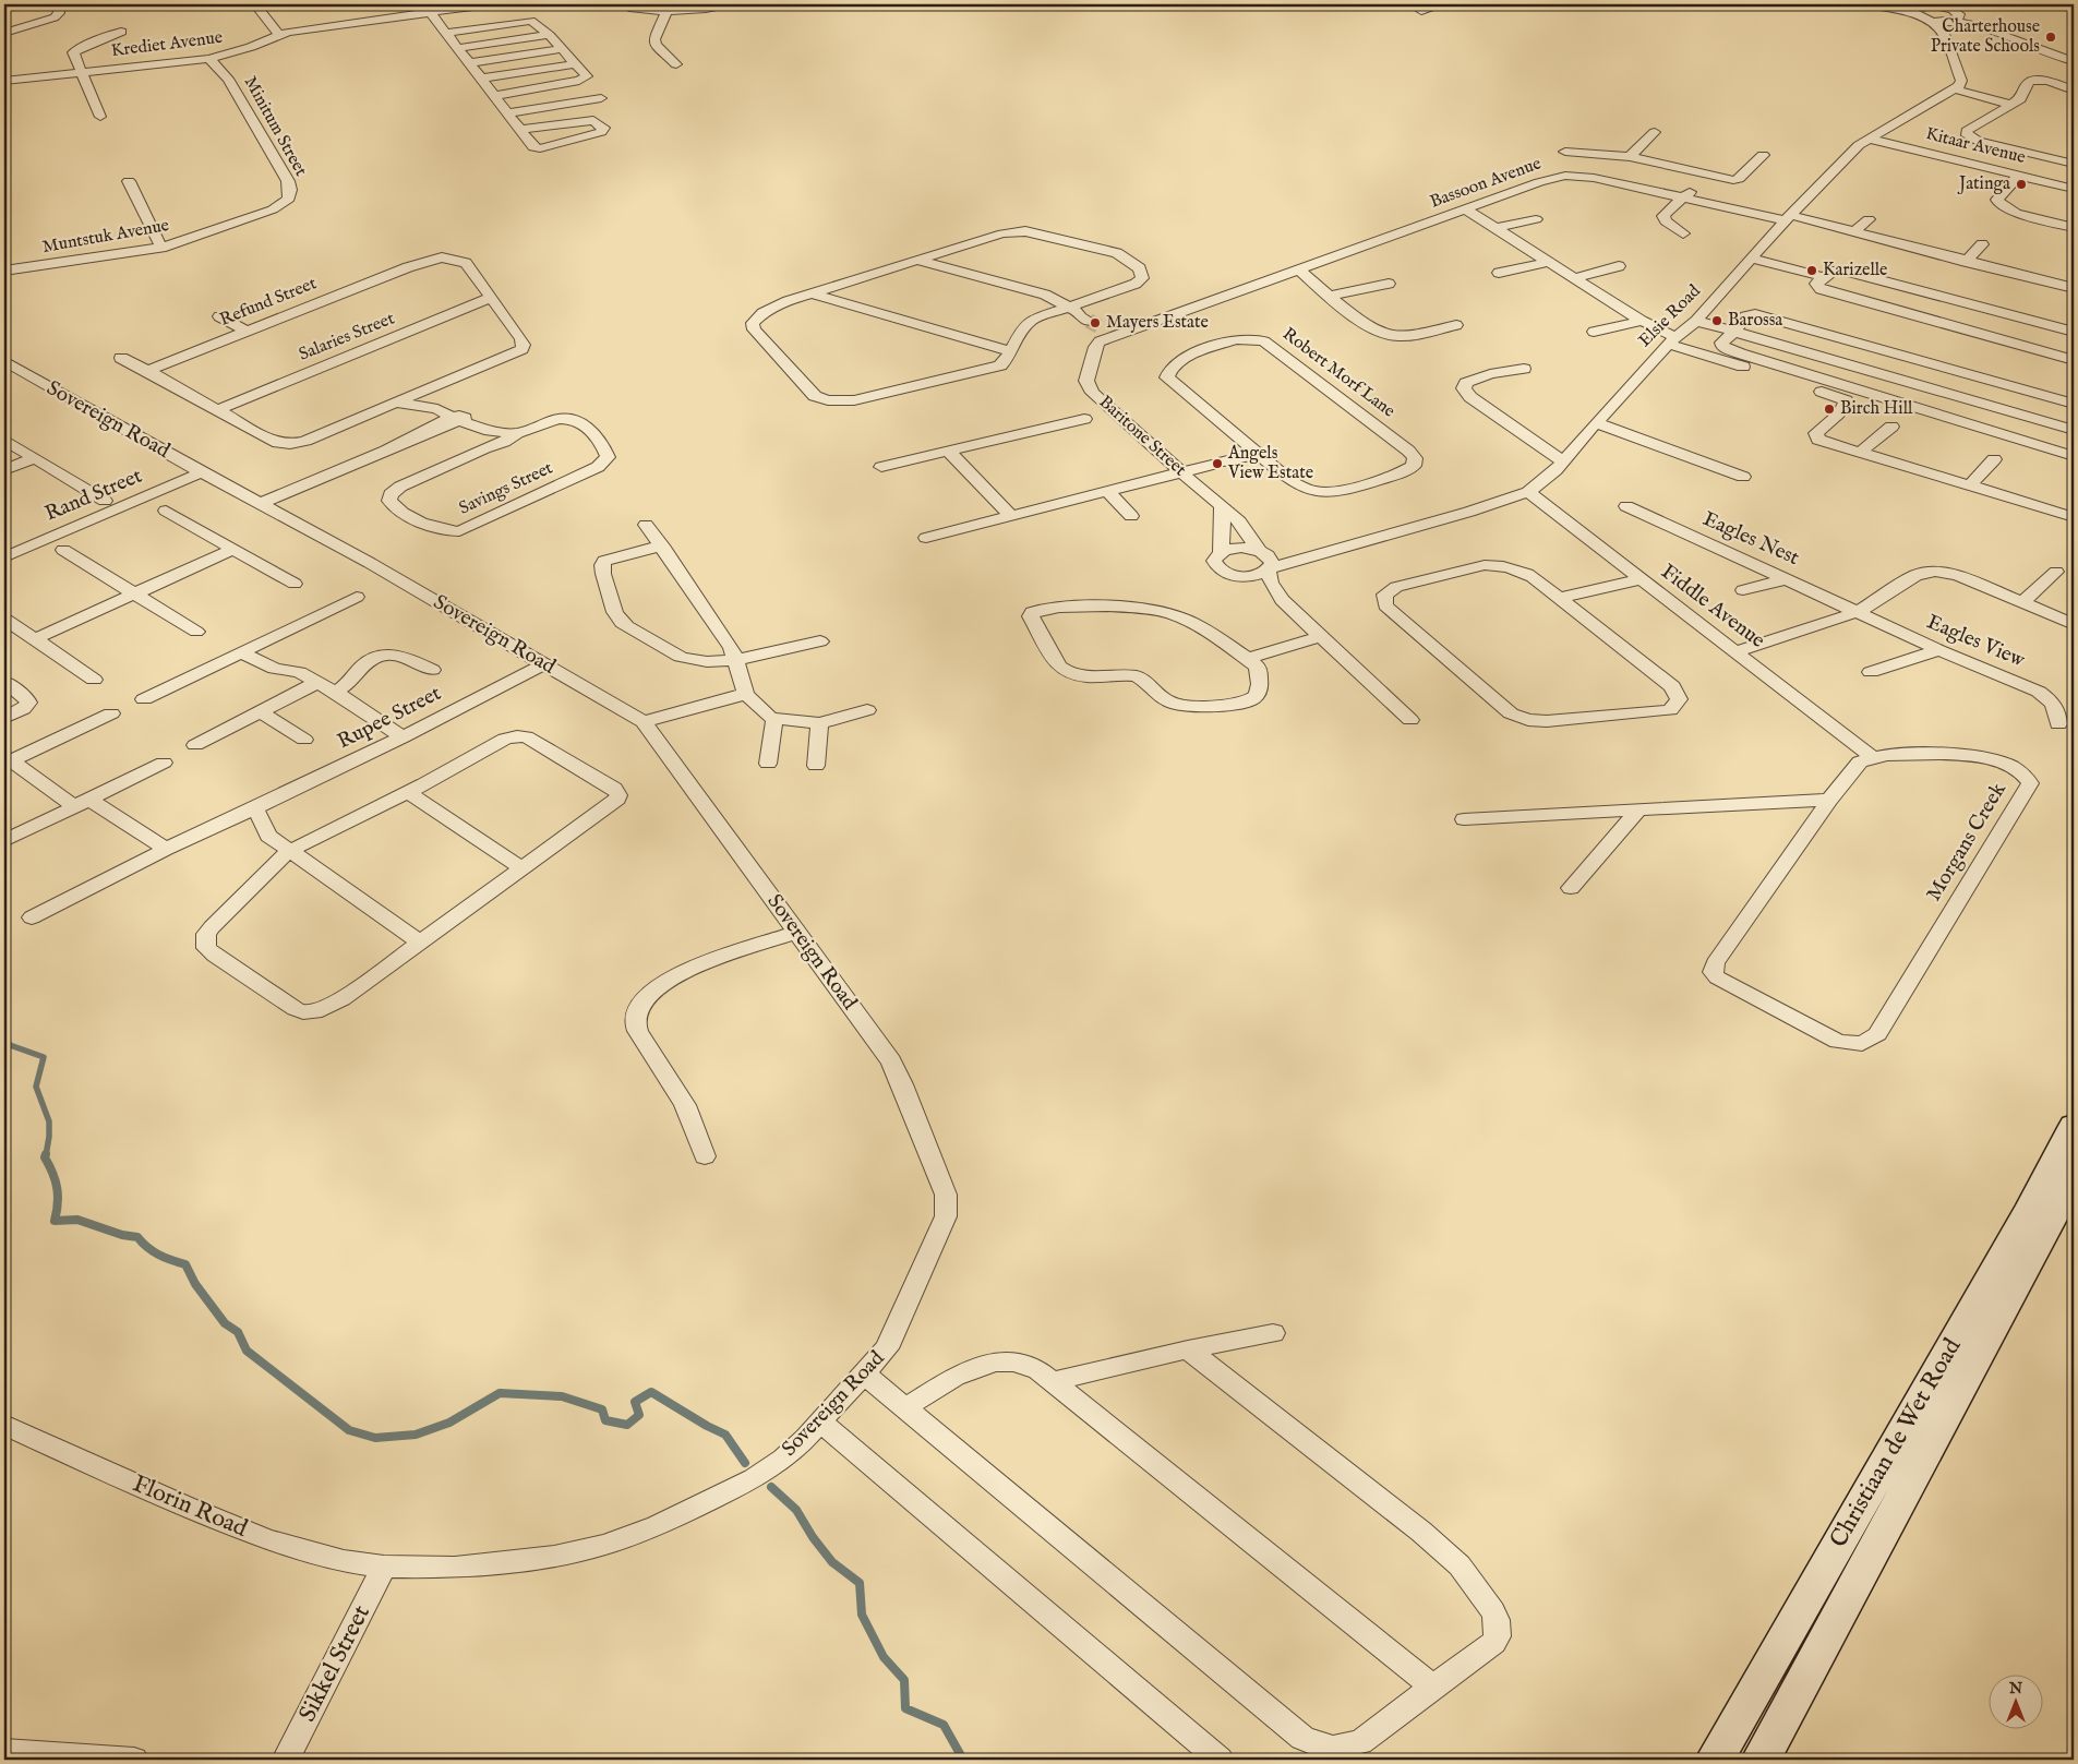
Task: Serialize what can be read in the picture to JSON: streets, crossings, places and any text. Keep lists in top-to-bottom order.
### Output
{
  "streets": {
    "main road": ["Christiaan de Wet Road"],
    "street": [
      "Krediet Avenue",
      "Minitum Street",
      "Kitaar Avenue",
      "Bassoon Avenue",
      "Muntstuk Avenue",
      "Refund Street",
      "Elsie Road",
      "Salaries Street",
      "Robert Morf Lane",
      "Sovereign Road",
      "Baritone Street",
      "Savings Street",
      "Rand Street",
      "Eagles Nest",
      "Fiddle Avenue",
      "Eagles View",
      "Rupee Street",
      "Morgans Creek",
      "Florin Road",
      "Sikkel Street"
    ]
  },
  "crossings": [
    ["Krediet Avenue", "Minitum Street"],
    ["Minitum Street", "Muntstuk Avenue"],
    ["Kitaar Avenue", "Elsie Road"],
    ["Bassoon Avenue", "Elsie Road"],
    ["Bassoon Avenue", "Baritone Street"],
    ["Refund Street", "Salaries Street"],
    ["Elsie Road", "Baritone Street"],
    ["Elsie Road", "Fiddle Avenue"],
    ["Sovereign Road", "Rand Street"],
    ["Sovereign Road", "Rupee Street"],
    ["Sovereign Road", "Florin Road"],
    ["Sovereign Road", "Sikkel Street"],
    ["Eagles Nest", "Eagles View"],
    ["Fiddle Avenue", "Morgans Creek"],
    ["Florin Road", "Sikkel Street"]
  ],
  "places": [
    "Charterhouse Private Schools",
    "Jatinga",
    "Karizelle",
    "Barossa",
    "Mayers Estate",
    "Birch Hill",
    "Angels View Estate"
  ],
  "north": "top"
}
